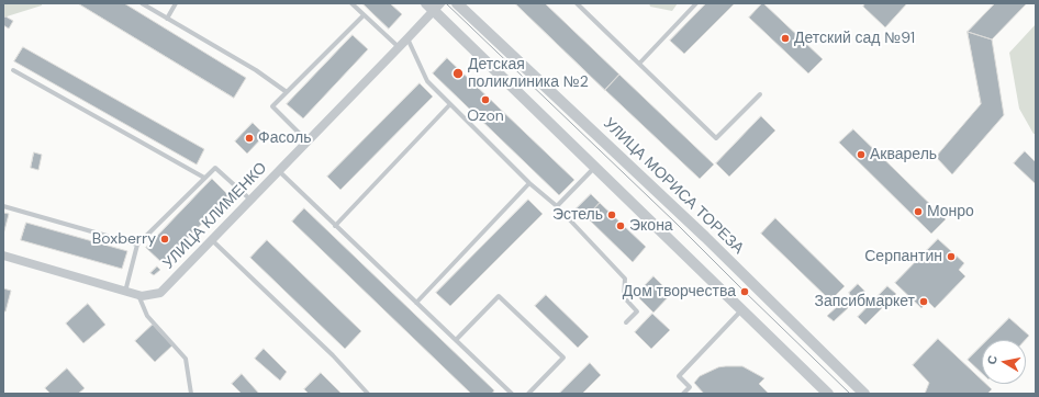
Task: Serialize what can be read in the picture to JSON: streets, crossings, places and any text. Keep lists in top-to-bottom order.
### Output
{
  "streets": {
    "street": ["УЛИЦА МОРИСА ТОРЕЗА", "УЛИЦА КЛИМЕНКО"]
  },
  "places": [
    "Детский сад №91",
    "Детская поликлиника №2",
    "Ozon",
    "Фасоль",
    "Акварель",
    "Монро",
    "Эстель",
    "Экона",
    "Boxberry",
    "Серпантин",
    "Дом творчества",
    "Запсибмаркет"
  ],
  "north": "left"
}
